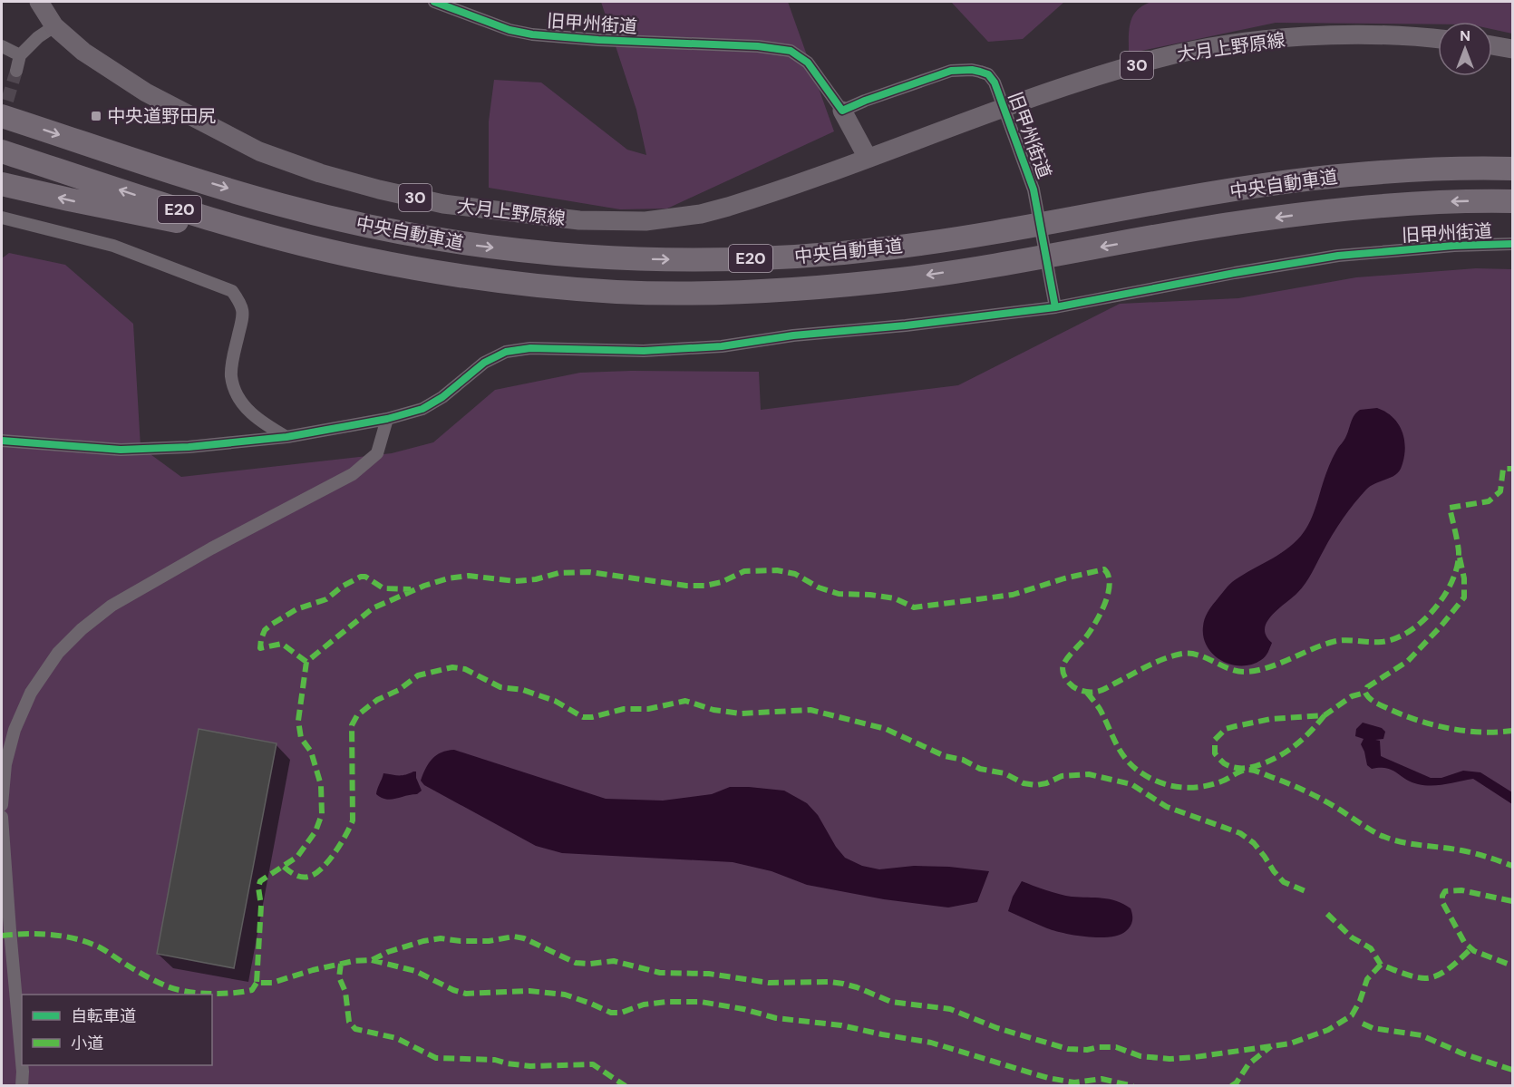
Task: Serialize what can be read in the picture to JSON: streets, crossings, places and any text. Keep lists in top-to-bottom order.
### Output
{
  "streets": {
    "highway": ["中央自動車道", "E20"],
    "main road": ["大月上野原線", "30"],
    "street": ["旧甲州街道"]
  },
  "places": {
    "transit": ["中央道野田尻"]
  },
  "legend": ["自転車道", "小道"],
  "north": "top"
}
